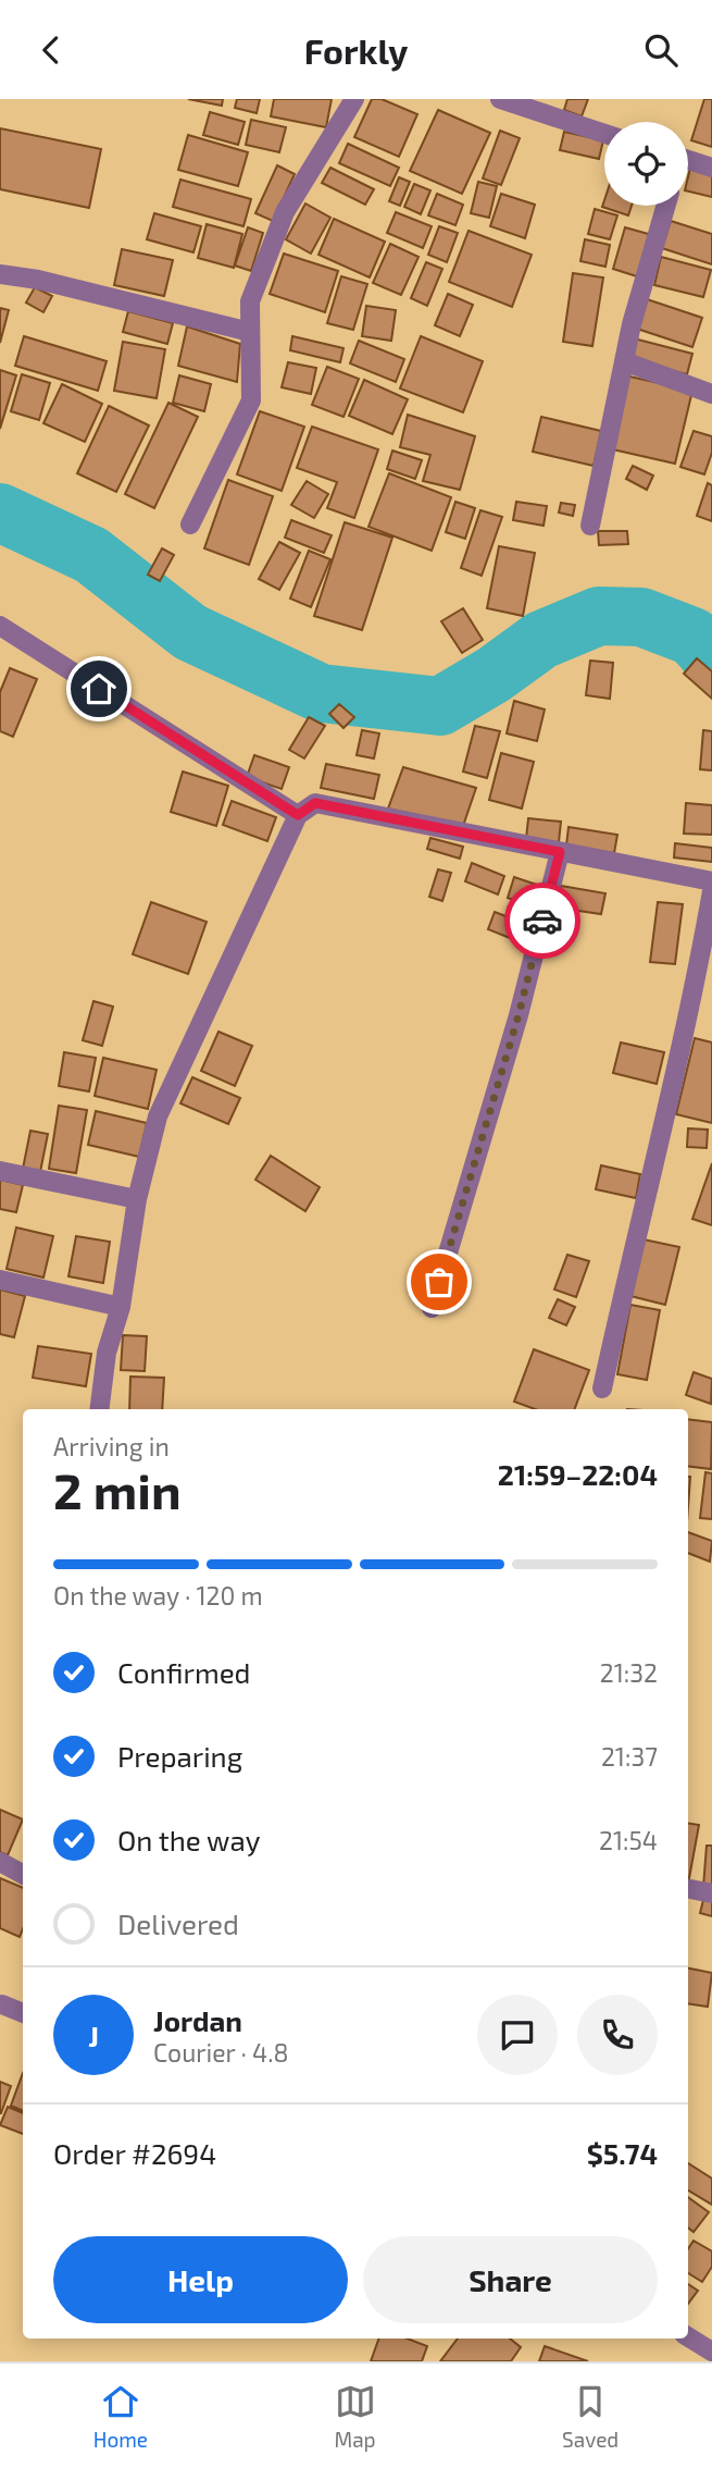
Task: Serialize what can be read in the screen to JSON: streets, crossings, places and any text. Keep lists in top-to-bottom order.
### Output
{
  "page": {
    "header": "Forkly",
    "heading": ["2 min", "Arriving in", "21:59–22:04"],
    "panel": [
      "Jordan",
      "Courier · 4.8",
      "Order #2694",
      "$5.74"
    ],
    "bar": "On the way · 120 m",
    "list": [
      ["Confirmed", "21:32"],
      ["Preparing", "21:37"],
      ["On the way", "21:54"],
      "Delivered"
    ],
    "round": "J",
    "buttons": ["Help", "Share"],
    "tabs": ["Home", "Map", "Saved"]
  }
}
